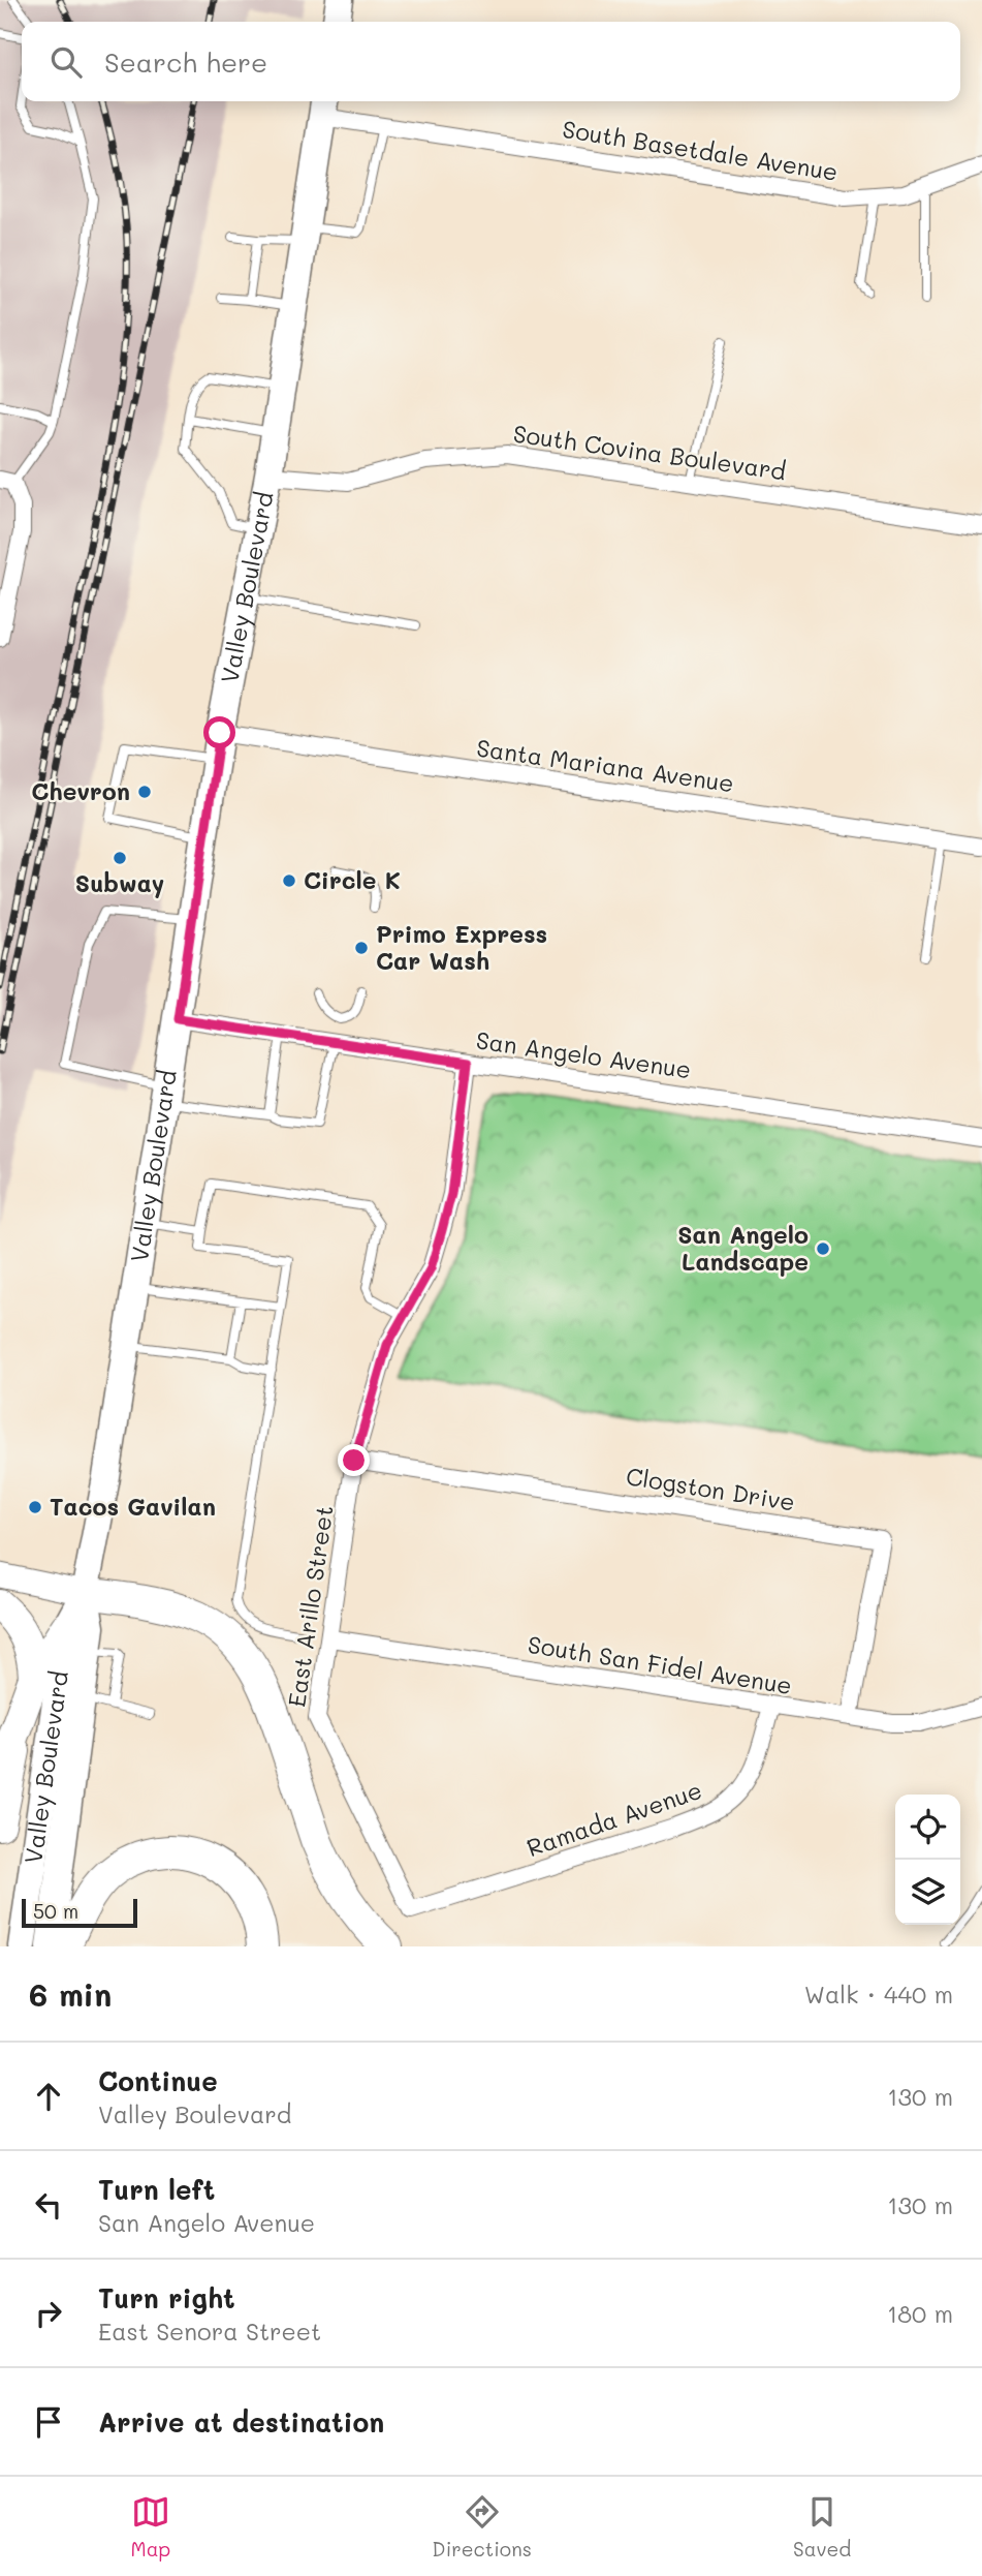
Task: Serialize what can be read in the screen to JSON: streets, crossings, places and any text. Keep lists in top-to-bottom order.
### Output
{
  "streets": {
    "main road": ["Valley Boulevard"],
    "street": [
      "South Basetdale Avenue",
      "South Covina Boulevard",
      "Santa Mariana Avenue",
      "San Angelo Avenue",
      "Clogston Drive",
      "East Arillo Street",
      "South San Fidel Avenue",
      "Ramada Avenue"
    ]
  },
  "crossings": [
    ["South Basetdale Avenue", "Valley Boulevard"],
    ["South Covina Boulevard", "Valley Boulevard"],
    ["Valley Boulevard", "Santa Mariana Avenue"],
    ["Valley Boulevard", "San Angelo Avenue"],
    ["San Angelo Avenue", "East Arillo Street"],
    ["Clogston Drive", "East Arillo Street"],
    ["Clogston Drive", "South San Fidel Avenue"],
    ["East Arillo Street", "South San Fidel Avenue"],
    ["East Arillo Street", "Ramada Avenue"],
    ["South San Fidel Avenue", "Ramada Avenue"]
  ],
  "places": [
    "Chevron",
    "Subway",
    "Circle K",
    "Primo Express Car Wash",
    "San Angelo Landscape",
    "Tacos Gavilan"
  ],
  "scale_bar": "50 m",
  "page": {
    "search": "Search here",
    "scale": "50 m",
    "heading": ["6 min", "Walk · 440 m"],
    "list": [
      ["Continue", "Valley Boulevard", "130 m"],
      ["Turn left", "San Angelo Avenue", "130 m"],
      ["Turn right", "East Senora Street", "180 m"],
      "Arrive at destination"
    ],
    "nav": ["Map", "Directions", "Saved"]
  }
}
